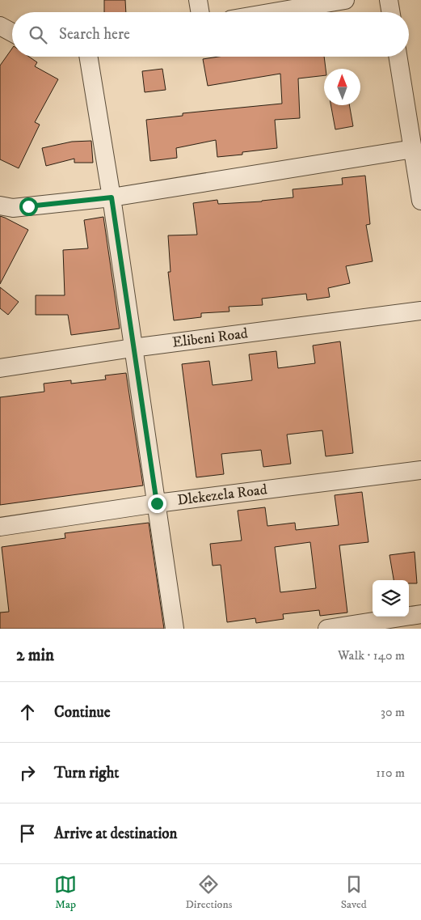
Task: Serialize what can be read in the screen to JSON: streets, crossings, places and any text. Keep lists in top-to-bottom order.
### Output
{
  "streets": {
    "street": ["Elibeni Road", "Dlekezela Road"]
  },
  "north": "top",
  "page": {
    "search": "Search here",
    "heading": ["2 min", "Walk · 140 m"],
    "list": [
      ["Continue", "30 m"],
      ["Turn right", "110 m"],
      "Arrive at destination"
    ],
    "nav": ["Map", "Directions", "Saved"]
  }
}
